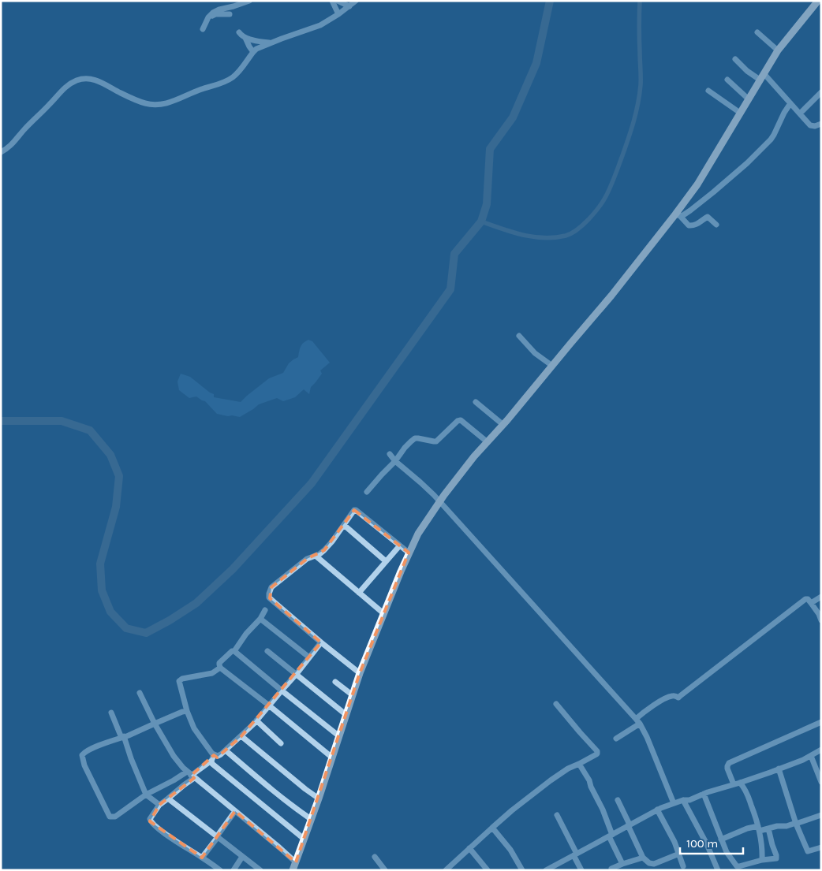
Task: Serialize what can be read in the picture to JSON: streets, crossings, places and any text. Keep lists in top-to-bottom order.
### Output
{
  "scale_bar": "100 m"
}
